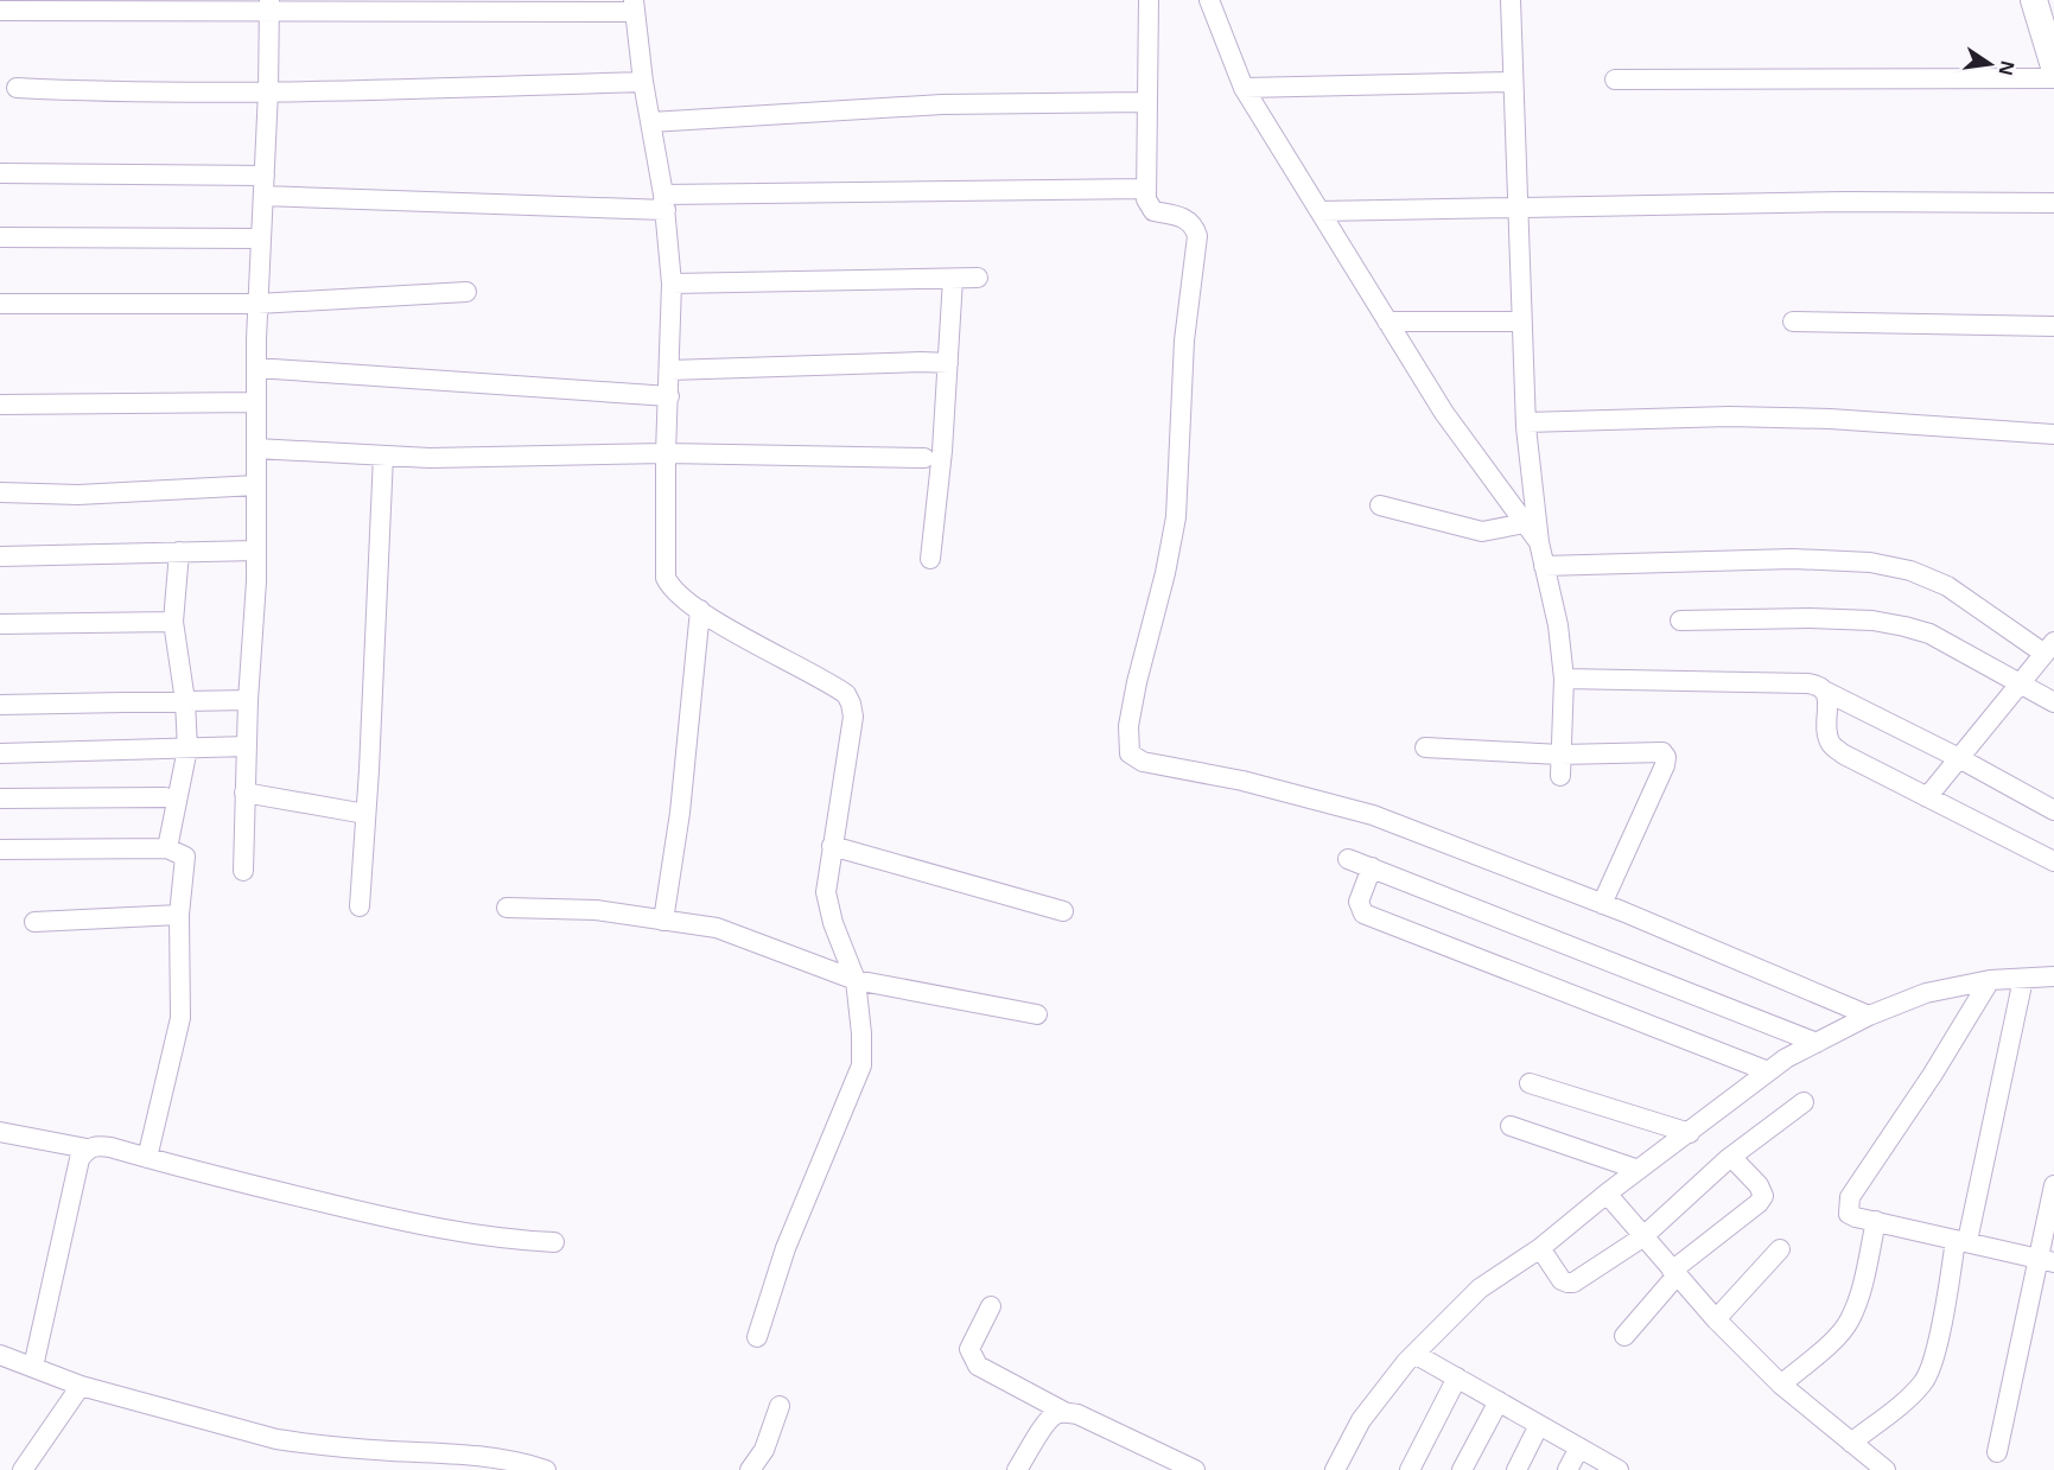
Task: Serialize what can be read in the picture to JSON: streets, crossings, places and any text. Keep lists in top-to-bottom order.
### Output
{
  "north": "right"
}
